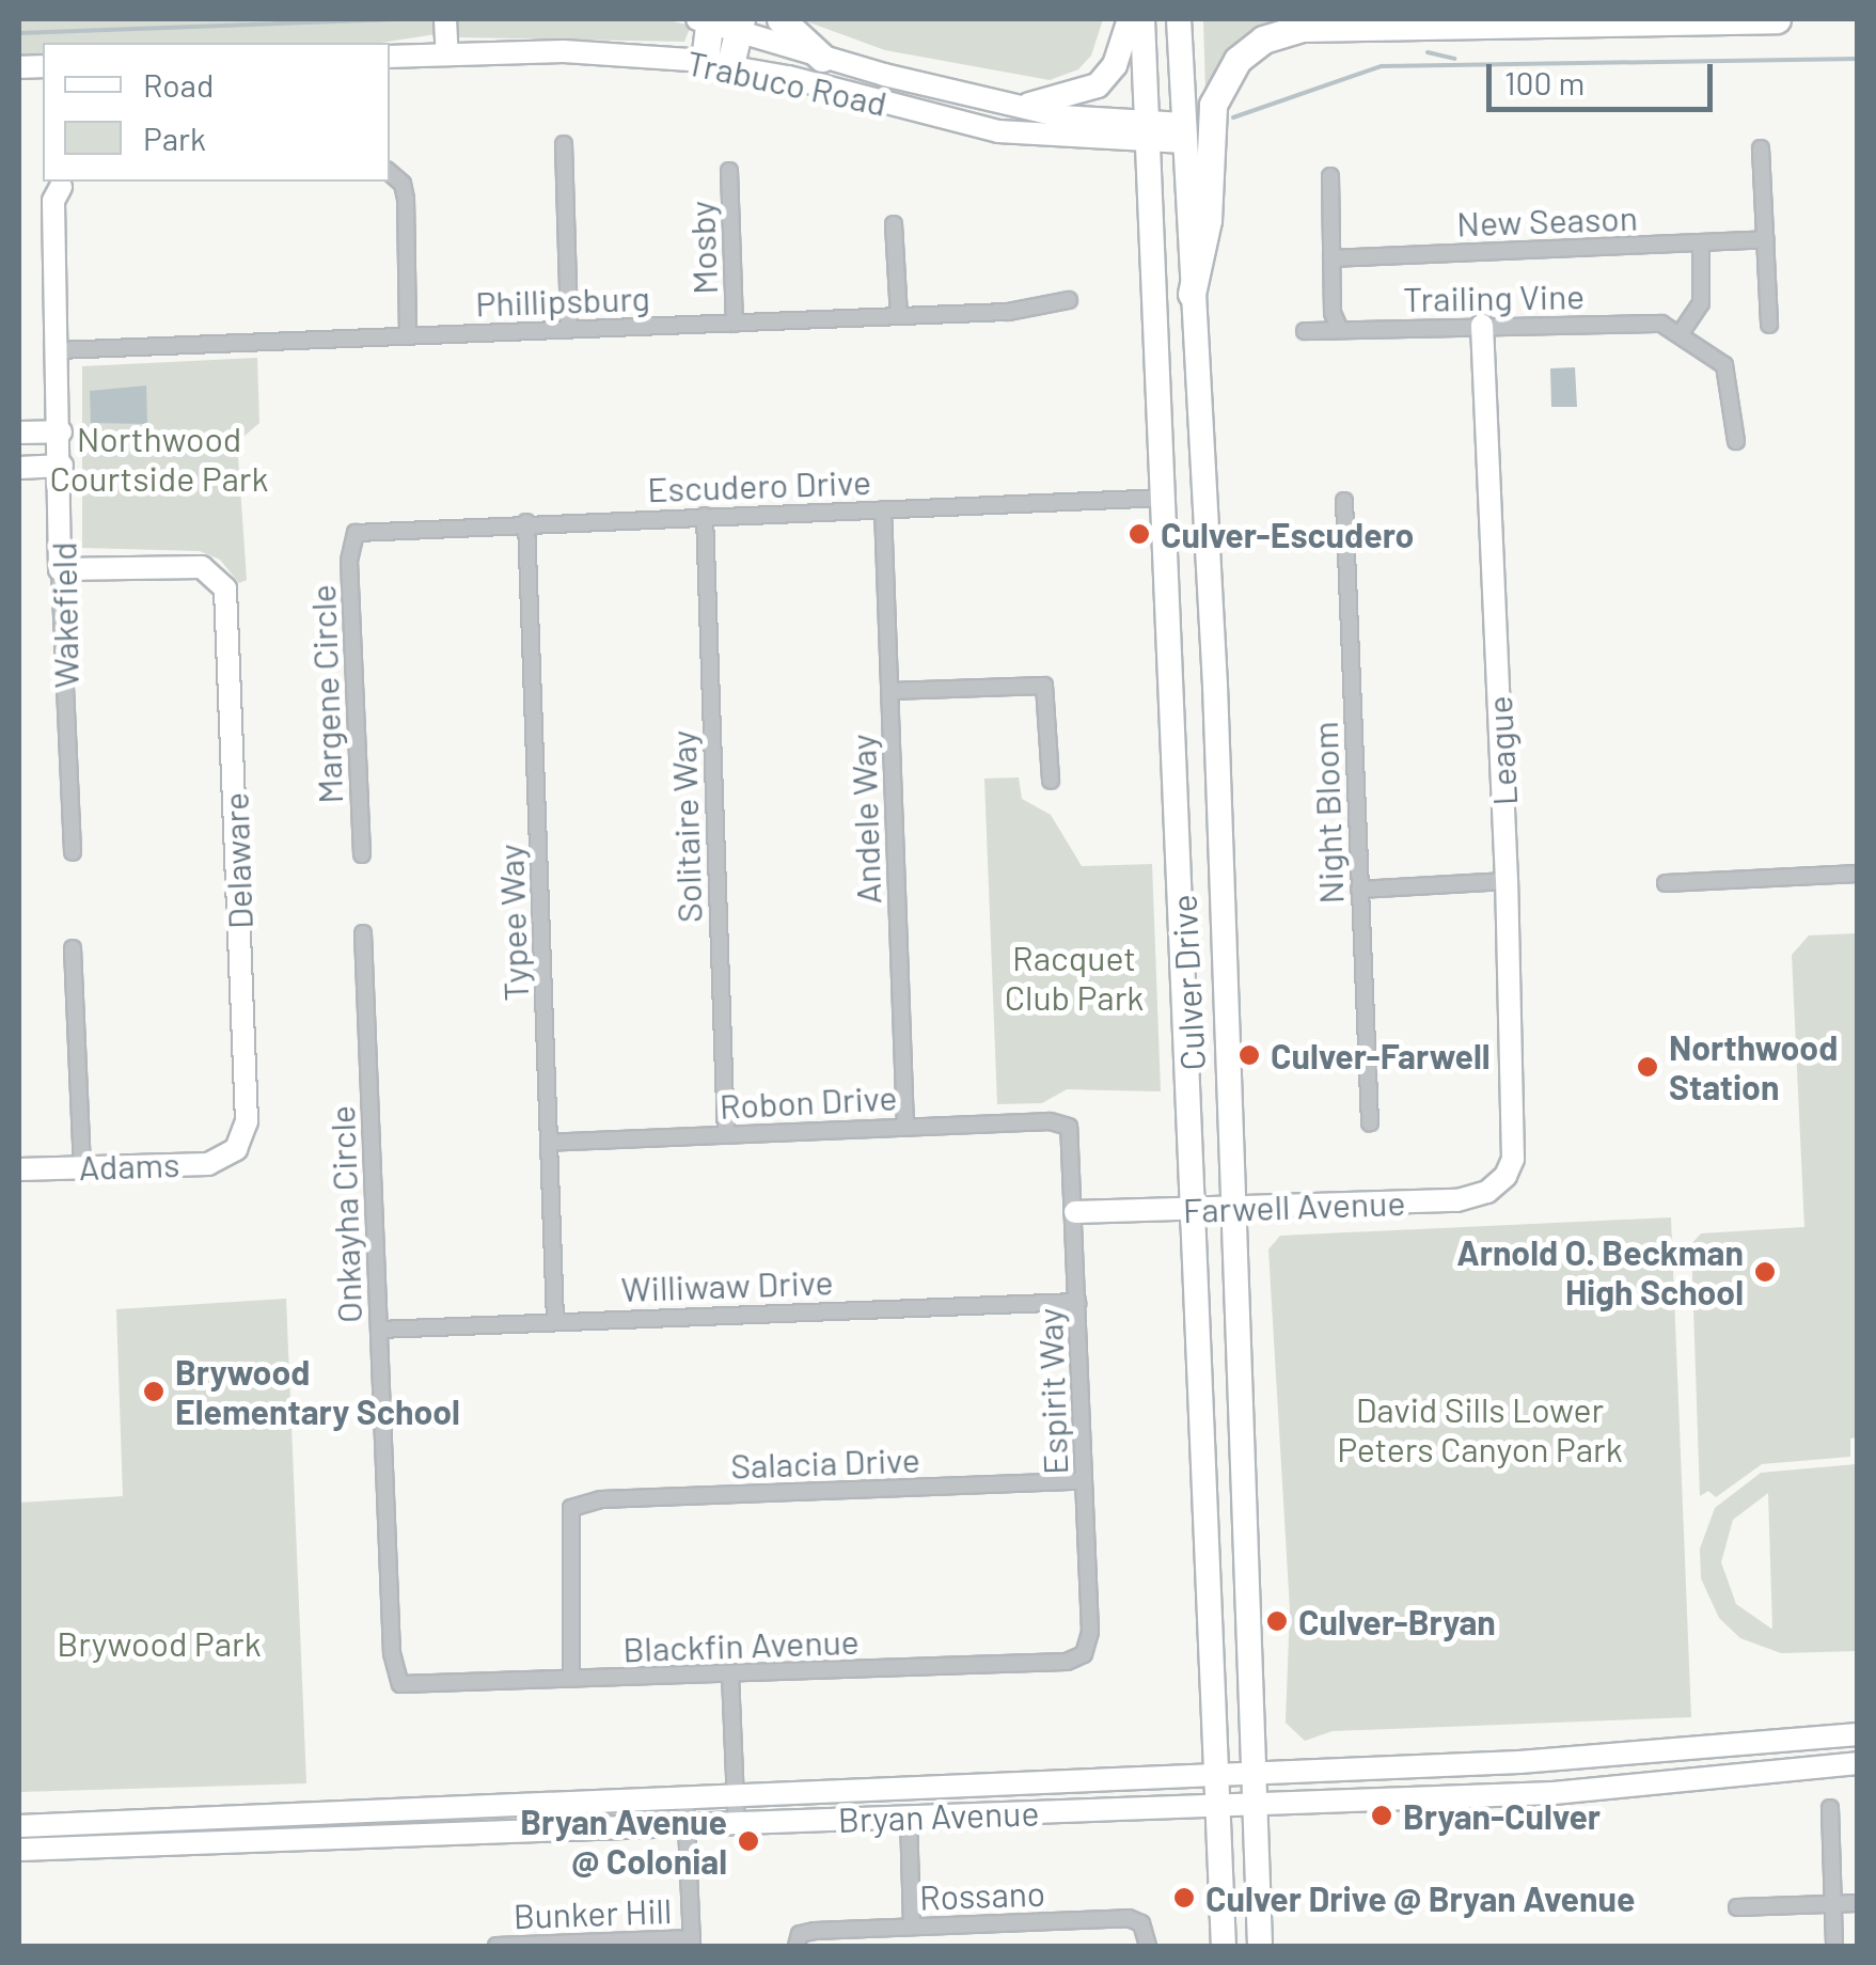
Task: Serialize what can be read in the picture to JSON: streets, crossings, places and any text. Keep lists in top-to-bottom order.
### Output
{
  "streets": {
    "main road": [
      "Trabuco Road",
      "Wakefield",
      "League",
      "Delaware",
      "Culver Drive",
      "Adams",
      "Farwell Avenue",
      "Bryan Avenue"
    ],
    "street": [
      "New Season",
      "Mosby",
      "Trailing Vine",
      "Phillipsburg",
      "Escudero Drive",
      "Margene Circle",
      "Night Bloom",
      "Andele Way",
      "Solitaire Way",
      "Typee Way",
      "Robon Drive",
      "Onkayha Circle",
      "Williwaw Drive",
      "Espirit Way",
      "Salacia Drive",
      "Blackfin Avenue",
      "Rossano",
      "Bunker Hill"
    ]
  },
  "crossings": [
    ["Trabuco Road", "Culver Drive"],
    ["Mosby", "Phillipsburg"],
    ["Trailing Vine", "League"],
    ["Phillipsburg", "Wakefield"],
    ["Escudero Drive", "Margene Circle"],
    ["Escudero Drive", "Andele Way"],
    ["Escudero Drive", "Solitaire Way"],
    ["Escudero Drive", "Typee Way"],
    ["Escudero Drive", "Culver Drive"],
    ["Wakefield", "Delaware"],
    ["League", "Farwell Avenue"],
    ["Andele Way", "Robon Drive"],
    ["Solitaire Way", "Robon Drive"],
    ["Delaware", "Adams"],
    ["Typee Way", "Robon Drive"],
    ["Typee Way", "Williwaw Drive"],
    ["Culver Drive", "Farwell Avenue"],
    ["Culver Drive", "Bryan Avenue"],
    ["Robon Drive", "Espirit Way"],
    ["Farwell Avenue", "Espirit Way"],
    ["Onkayha Circle", "Williwaw Drive"],
    ["Onkayha Circle", "Blackfin Avenue"],
    ["Williwaw Drive", "Espirit Way"],
    ["Espirit Way", "Salacia Drive"],
    ["Espirit Way", "Blackfin Avenue"],
    ["Salacia Drive", "Blackfin Avenue"]
  ],
  "parks": [
    "Northwood Courtside Park",
    "Racquet Club Park",
    "David Sills Lower Peters Canyon Park",
    "Brywood Park"
  ],
  "places": [
    "Culver-Escudero",
    "Culver-Farwell",
    "Northwood Station",
    "Arnold O. Beckman High School",
    "Brywood Elementary School",
    "Culver-Bryan",
    "Bryan-Culver",
    "Bryan Avenue @ Colonial",
    "Culver Drive @ Bryan Avenue"
  ],
  "legend": ["Road", "Park"],
  "scale_bar": "100 m"
}
